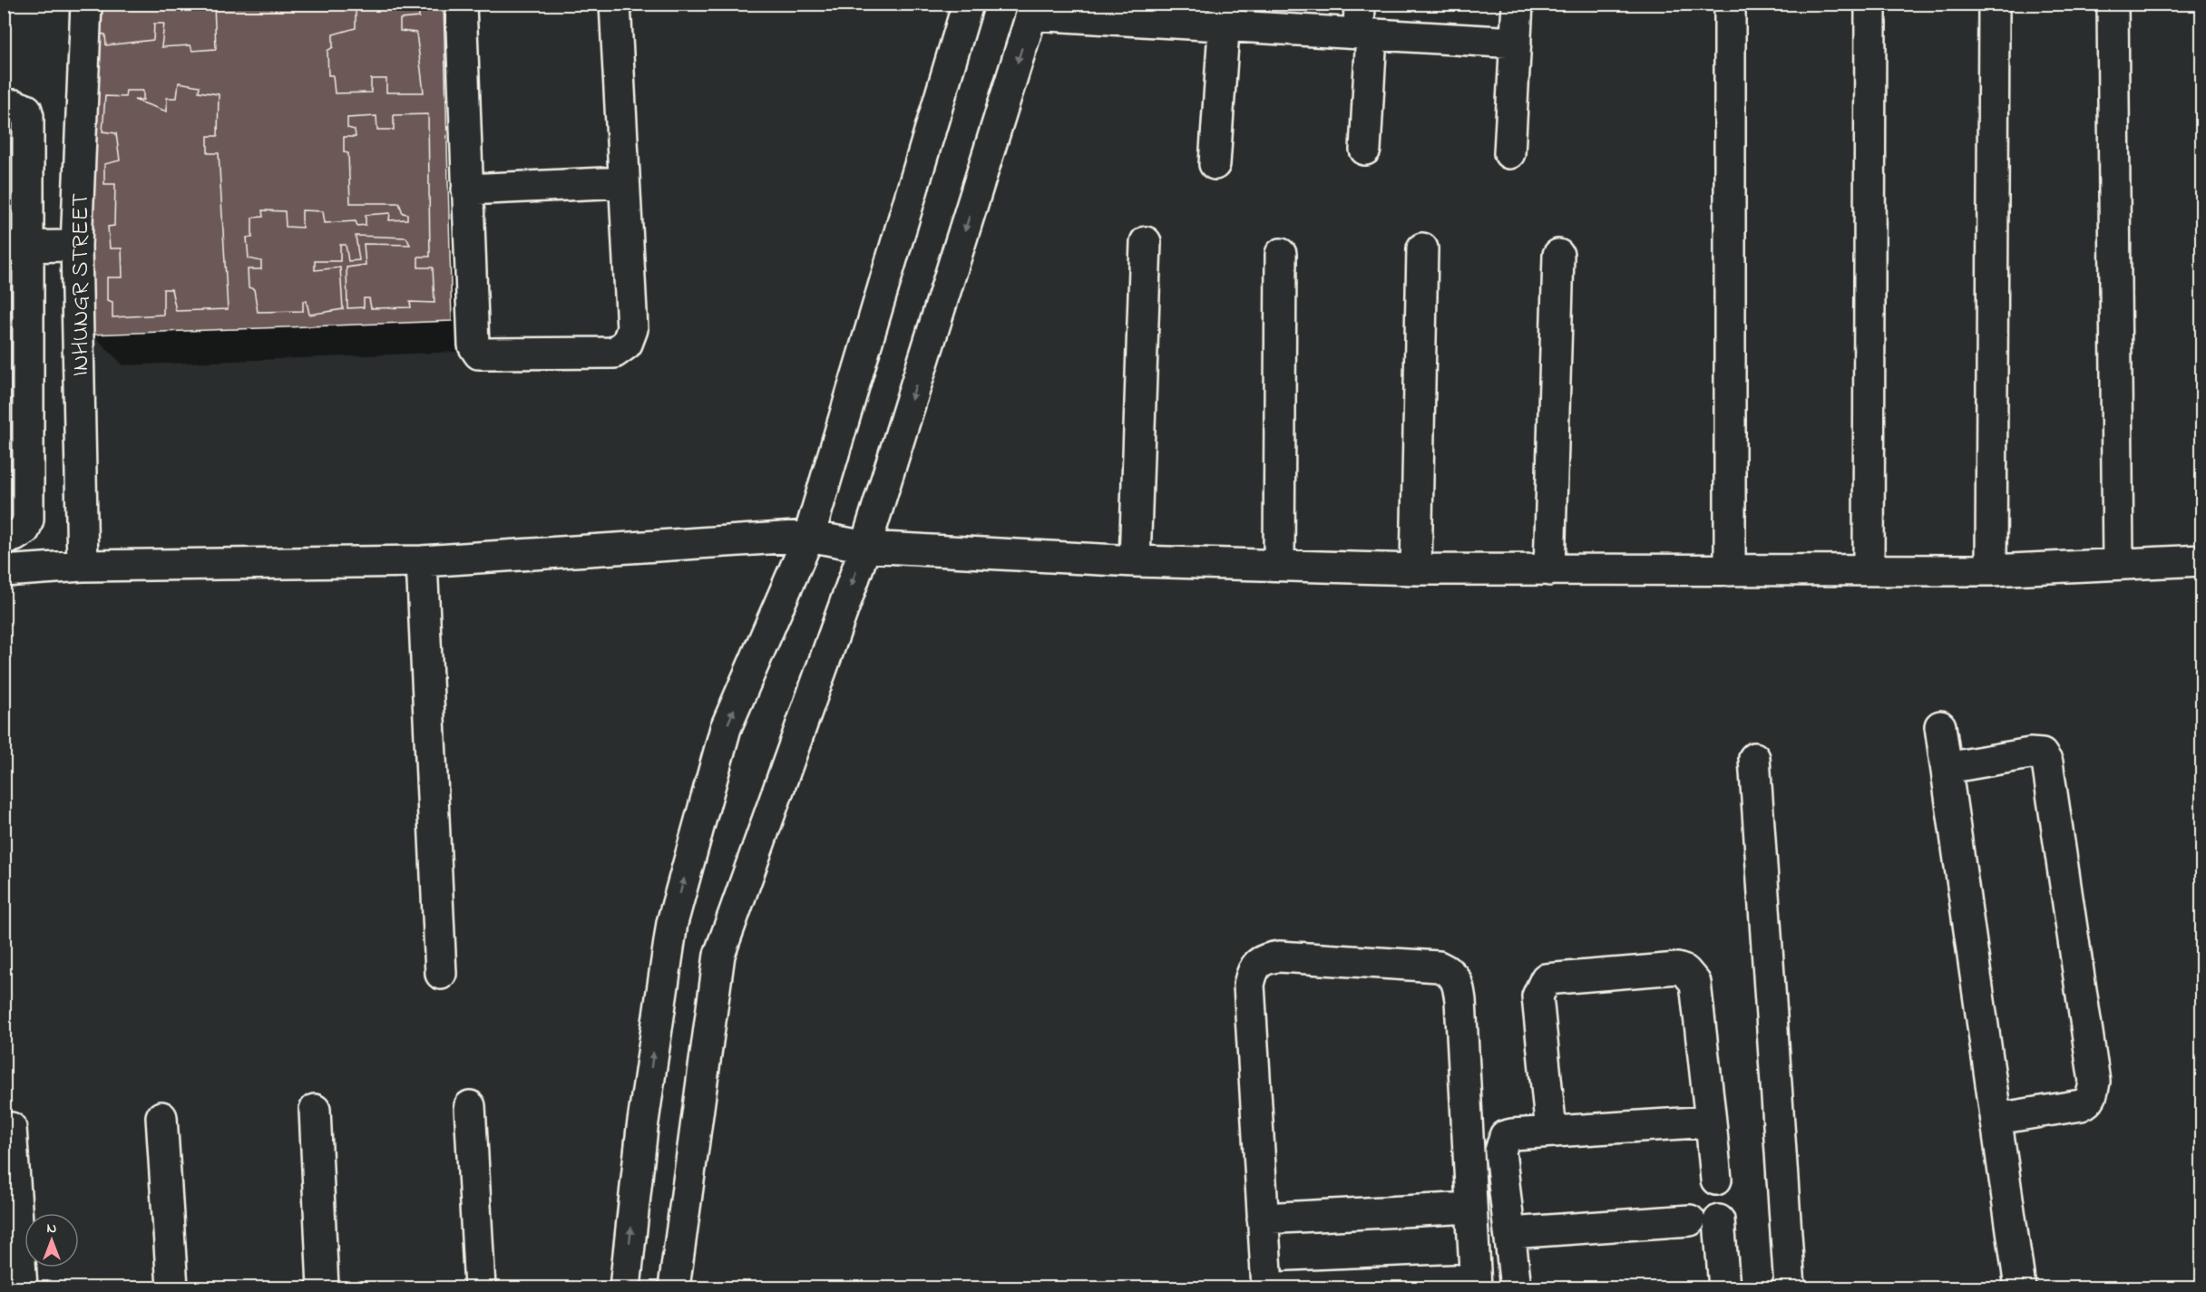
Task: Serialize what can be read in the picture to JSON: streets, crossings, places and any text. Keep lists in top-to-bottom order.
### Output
{
  "streets": {
    "street": ["INHUNGR STREET"]
  },
  "north": "top"
}
